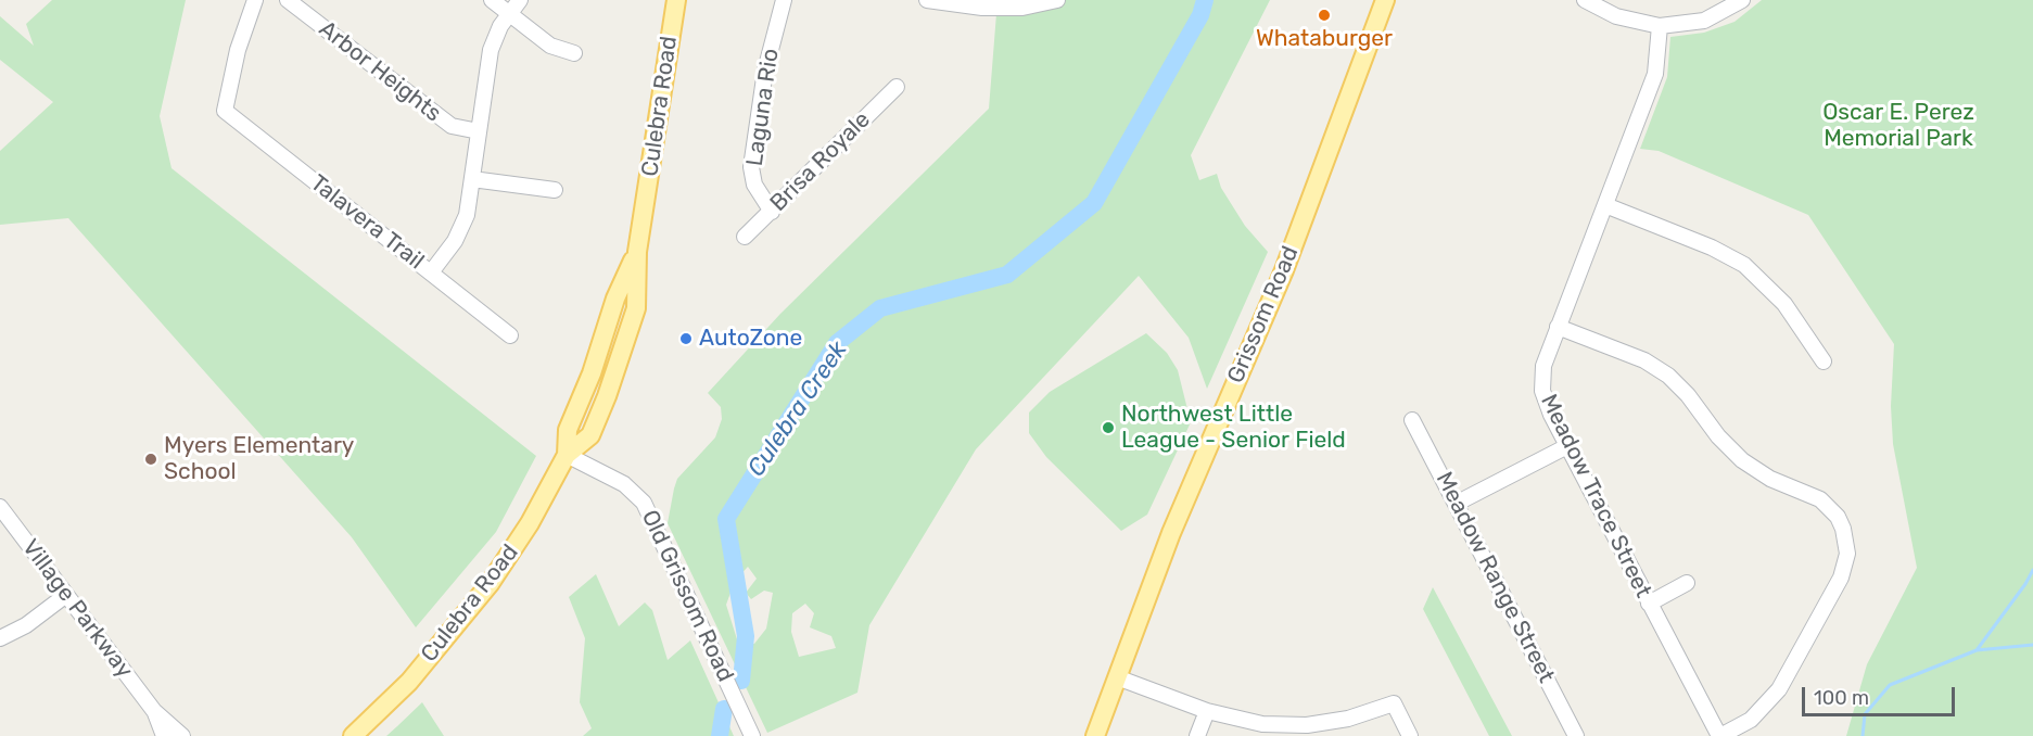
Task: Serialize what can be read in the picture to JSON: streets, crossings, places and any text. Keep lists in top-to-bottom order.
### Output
{
  "streets": {
    "main road": ["Culebra Road", "Grissom Road"],
    "street": [
      "Arbor Heights",
      "Laguna Rio",
      "Brisa Royale",
      "Talavera Trail",
      "Meadow Trace Street",
      "Meadow Range Street",
      "Old Grissom Road",
      "Village Parkway"
    ]
  },
  "crossings": [
    ["Culebra Road", "Old Grissom Road"],
    ["Laguna Rio", "Brisa Royale"]
  ],
  "water": ["Culebra Creek"],
  "parks": ["Oscar E. Perez Memorial Park"],
  "places": [
    "Whataburger",
    "AutoZone",
    "Northwest Little League - Senior Field",
    "Myers Elementary School"
  ],
  "scale_bar": "100 m"
}
